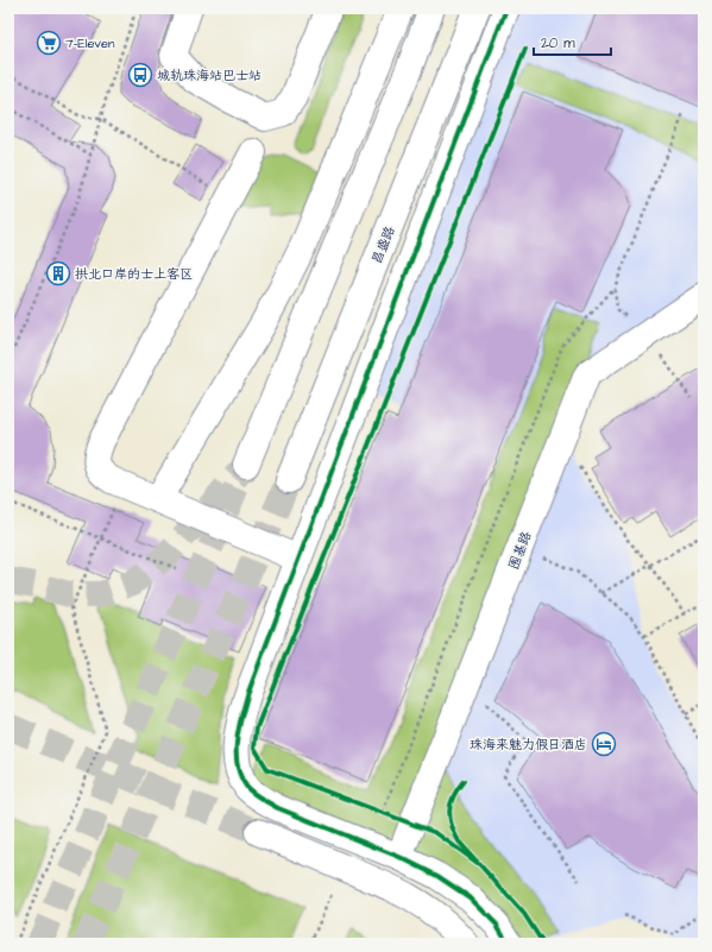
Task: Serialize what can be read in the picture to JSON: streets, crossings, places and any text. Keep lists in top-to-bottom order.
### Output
{
  "streets": {
    "street": ["昌盛路", "围基路"]
  },
  "places": {
    "supermarket": ["7-Eleven"],
    "bus stop": ["城轨珠海站巴士站"],
    "building": ["拱北口岸的士上客区"],
    "hotel": ["珠海来魅力假日酒店"]
  },
  "scale_bar": "20 m"
}
